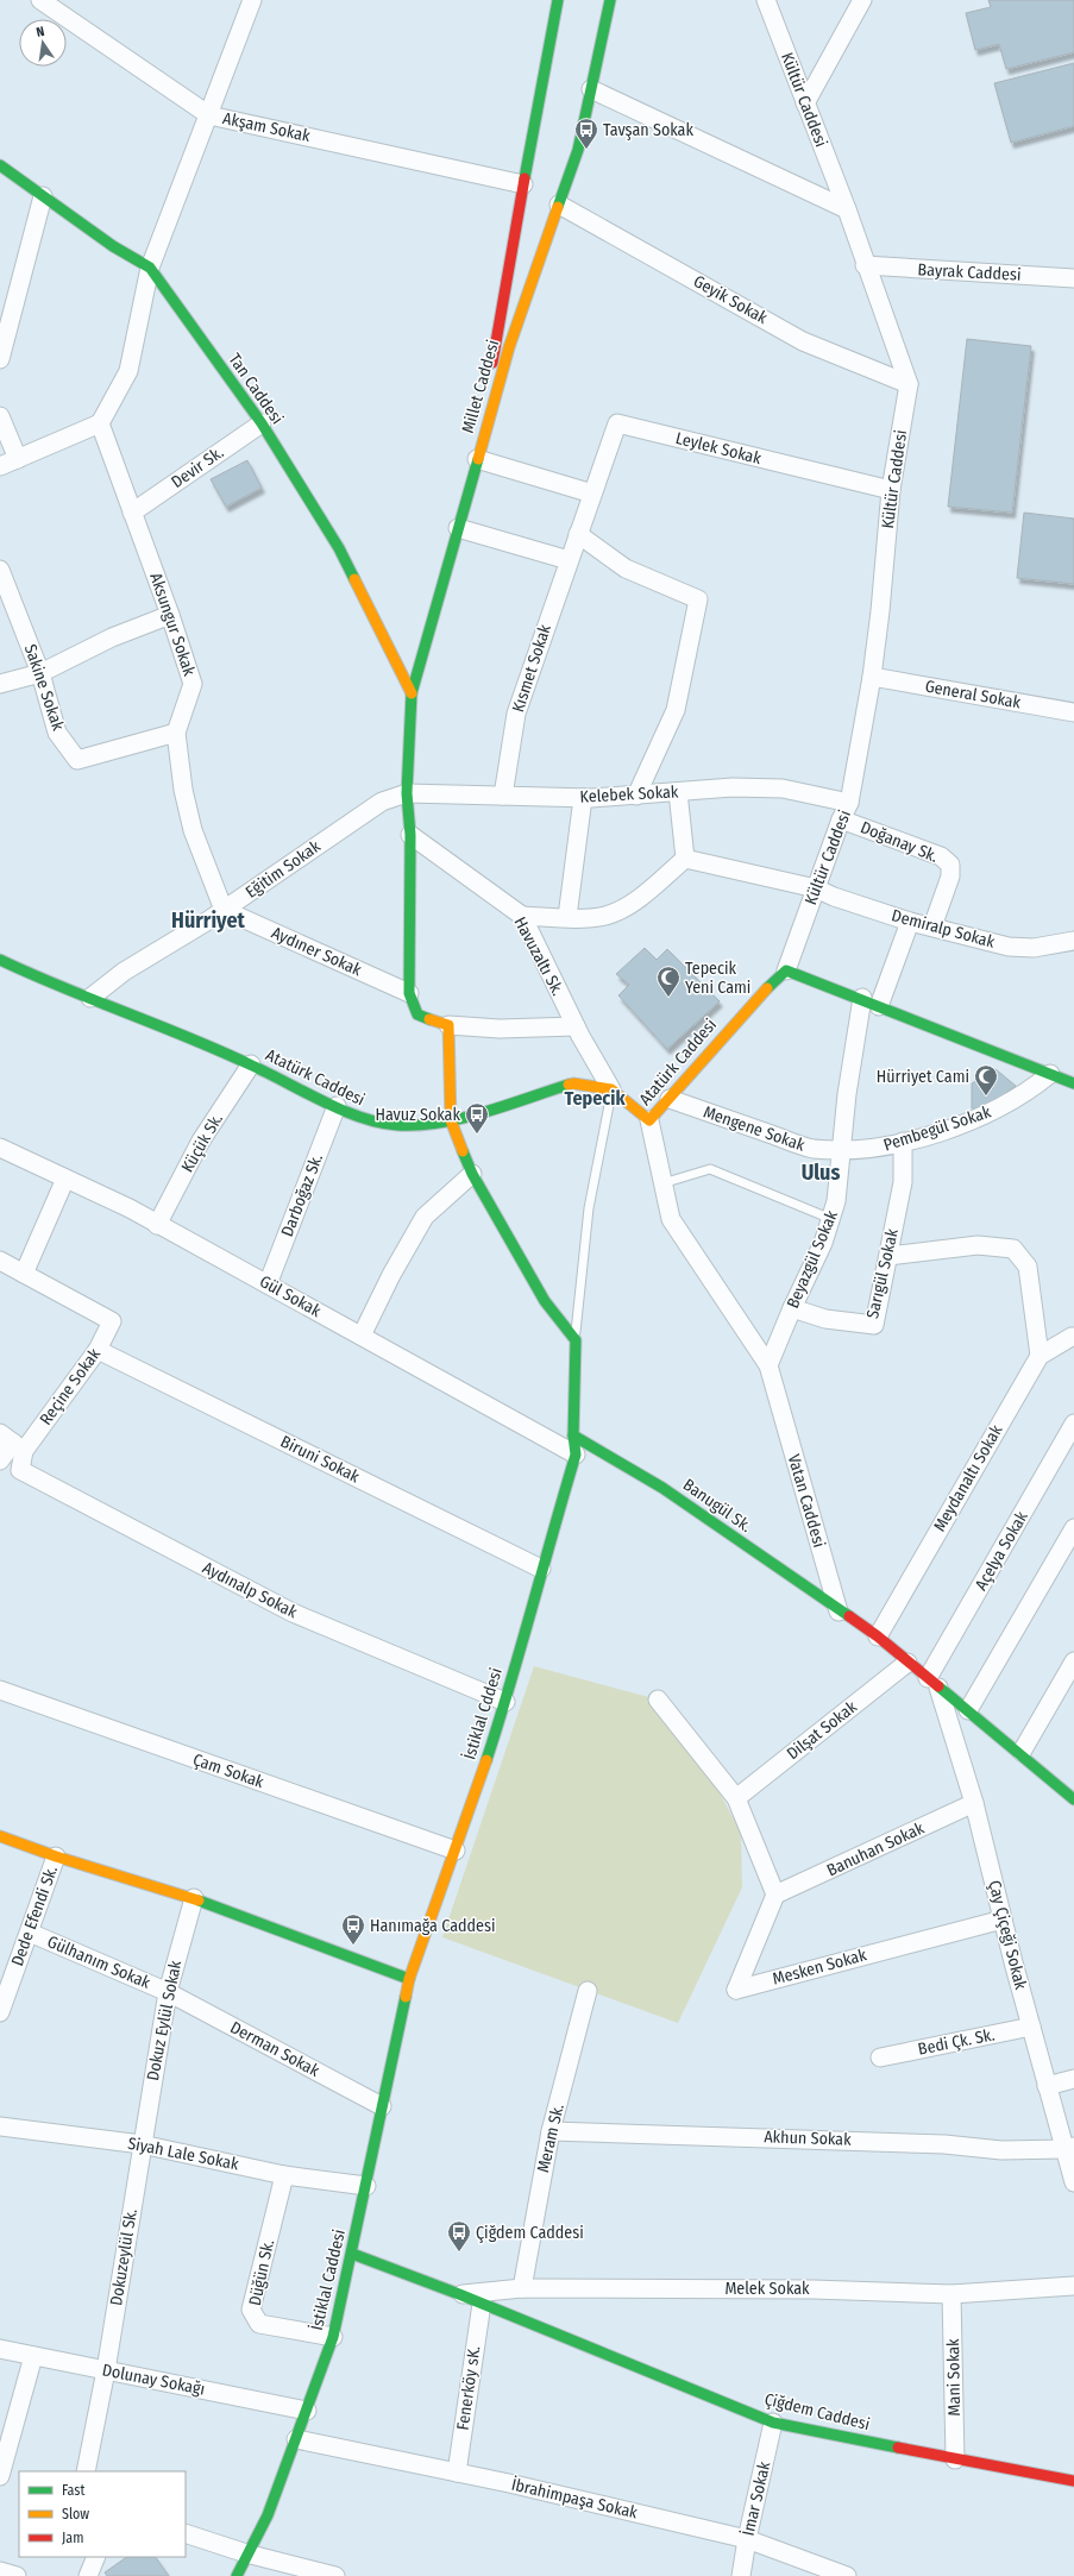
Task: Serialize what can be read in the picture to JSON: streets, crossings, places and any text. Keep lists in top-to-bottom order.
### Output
{
  "streets": {
    "main road": [
      "Millet Caddesi",
      "Tan Caddesi",
      "Atatürk Caddesi",
      "Banugül Sk.",
      "İstiklal Cddesi",
      "İstiklal Caddesi",
      "Çiğdem Caddesi"
    ],
    "street": [
      "Kültür Caddesi",
      "Akşam Sokak",
      "Bayrak Caddesi",
      "Geyik Sokak",
      "Leylek Sokak",
      "Devir Sk.",
      "Aksungur Sokak",
      "Kısmet Sokak",
      "Sakine Sokak",
      "General Sokak",
      "Kelebek Sokak",
      "Doğanay Sk.",
      "Eğitim Sokak",
      "Demiralp Sokak",
      "Aydıner Sokak",
      "Havuzaltı Sk.",
      "Mengene Sokak",
      "Pembegül Sokak",
      "Küçük Sk.",
      "Darboğaz Sk.",
      "Beyazgül Sokak",
      "Sarıgül Sokak",
      "Gül Sokak",
      "Reçine Sokak",
      "Biruni Sokak",
      "Meydanaltı Sokak",
      "Vatan Caddesi",
      "Açelya Sokak",
      "Aydınalp Sokak",
      "Dilşat Sokak",
      "Çam Sokak",
      "Banuhan Sokak",
      "Dede Efendi Sk.",
      "Çay Çiçeği Sokak",
      "Gülhanım Sokak",
      "Mesken Sokak",
      "Dokuz Eylül Sokak",
      "Bedi Çk. Sk.",
      "Derman Sokak",
      "Meram Sk.",
      "Akhun Sokak",
      "Siyah Lale Sokak",
      "Dokuzeylül Sk.",
      "Düğün Sk.",
      "Melek Sokak",
      "Mani Sokak",
      "Dolunay Sokağı",
      "Fenerköy sK.",
      "İbrahimpaşa Sokak",
      "İmar Sokak"
    ]
  },
  "crossings": [
    ["Kültür Caddesi", "Bayrak Caddesi"],
    ["Kültür Caddesi", "Geyik Sokak"],
    ["Kültür Caddesi", "Leylek Sokak"],
    ["Kültür Caddesi", "General Sokak"],
    ["Kültür Caddesi", "Kelebek Sokak"],
    ["Kültür Caddesi", "Doğanay Sk."],
    ["Kültür Caddesi", "Demiralp Sokak"],
    ["Kültür Caddesi", "Atatürk Caddesi"],
    ["Akşam Sokak", "Millet Caddesi"],
    ["Geyik Sokak", "Millet Caddesi"],
    ["Tan Caddesi", "Devir Sk."],
    ["Leylek Sokak", "Kısmet Sokak"],
    ["Devir Sk.", "Aksungur Sokak"],
    ["Aksungur Sokak", "Sakine Sokak"],
    ["Aksungur Sokak", "Eğitim Sokak"],
    ["Aksungur Sokak", "Aydıner Sokak"],
    ["Kısmet Sokak", "Kelebek Sokak"],
    ["Kelebek Sokak", "Eğitim Sokak"],
    ["Doğanay Sk.", "Demiralp Sokak"],
    ["Eğitim Sokak", "Aydıner Sokak"],
    ["Eğitim Sokak", "Atatürk Caddesi"],
    ["Havuzaltı Sk.", "Atatürk Caddesi"],
    ["Atatürk Caddesi", "Mengene Sokak"],
    ["Atatürk Caddesi", "Küçük Sk."],
    ["Atatürk Caddesi", "Darboğaz Sk."],
    ["Atatürk Caddesi", "Vatan Caddesi"],
    ["Mengene Sokak", "Pembegül Sokak"],
    ["Mengene Sokak", "Beyazgül Sokak"],
    ["Pembegül Sokak", "Beyazgül Sokak"],
    ["Pembegül Sokak", "Sarıgül Sokak"],
    ["Küçük Sk.", "Gül Sokak"],
    ["Darboğaz Sk.", "Gül Sokak"],
    ["Beyazgül Sokak", "Sarıgül Sokak"],
    ["Beyazgül Sokak", "Vatan Caddesi"],
    ["Gül Sokak", "İstiklal Cddesi"],
    ["Reçine Sokak", "Biruni Sokak"],
    ["Reçine Sokak", "Aydınalp Sokak"],
    ["Biruni Sokak", "İstiklal Cddesi"],
    ["Vatan Caddesi", "Banugül Sk."],
    ["Açelya Sokak", "Çay Çiçeği Sokak"],
    ["Aydınalp Sokak", "İstiklal Cddesi"],
    ["İstiklal Cddesi", "Çam Sokak"],
    ["İstiklal Cddesi", "İstiklal Caddesi"],
    ["Banuhan Sokak", "Çay Çiçeği Sokak"],
    ["Banuhan Sokak", "Mesken Sokak"],
    ["Dede Efendi Sk.", "Gülhanım Sokak"],
    ["Çay Çiçeği Sokak", "Mesken Sokak"],
    ["Çay Çiçeği Sokak", "Bedi Çk. Sk."],
    ["Çay Çiçeği Sokak", "Akhun Sokak"],
    ["Gülhanım Sokak", "Dokuz Eylül Sokak"],
    ["Gülhanım Sokak", "Derman Sokak"],
    ["Dokuz Eylül Sokak", "Derman Sokak"],
    ["Dokuz Eylül Sokak", "Siyah Lale Sokak"],
    ["Dokuz Eylül Sokak", "Dokuzeylül Sk."],
    ["Derman Sokak", "İstiklal Caddesi"],
    ["Meram Sk.", "Akhun Sokak"],
    ["Meram Sk.", "Melek Sokak"],
    ["Siyah Lale Sokak", "Dokuzeylül Sk."],
    ["Siyah Lale Sokak", "Düğün Sk."],
    ["Siyah Lale Sokak", "İstiklal Caddesi"],
    ["Dokuzeylül Sk.", "Dolunay Sokağı"],
    ["Düğün Sk.", "İstiklal Caddesi"],
    ["İstiklal Caddesi", "Dolunay Sokağı"],
    ["İstiklal Caddesi", "Çiğdem Caddesi"],
    ["İstiklal Caddesi", "İbrahimpaşa Sokak"],
    ["Melek Sokak", "Mani Sokak"],
    ["Melek Sokak", "Çiğdem Caddesi"],
    ["Mani Sokak", "Çiğdem Caddesi"],
    ["Fenerköy sK.", "Çiğdem Caddesi"],
    ["Fenerköy sK.", "İbrahimpaşa Sokak"],
    ["Çiğdem Caddesi", "İmar Sokak"],
    ["İbrahimpaşa Sokak", "İmar Sokak"]
  ],
  "districts": ["Hürriyet", "Tepecik", "Ulus"],
  "places": {
    "bus stop": [
      "Tavşan Sokak",
      "Havuz Sokak",
      "Hanımağa Caddesi",
      "Çiğdem Caddesi"
    ],
    "mosque": ["Tepecik Yeni Cami", "Hürriyet Cami"]
  },
  "legend": ["Fast", "Slow", "Jam"],
  "north": "top"
}
